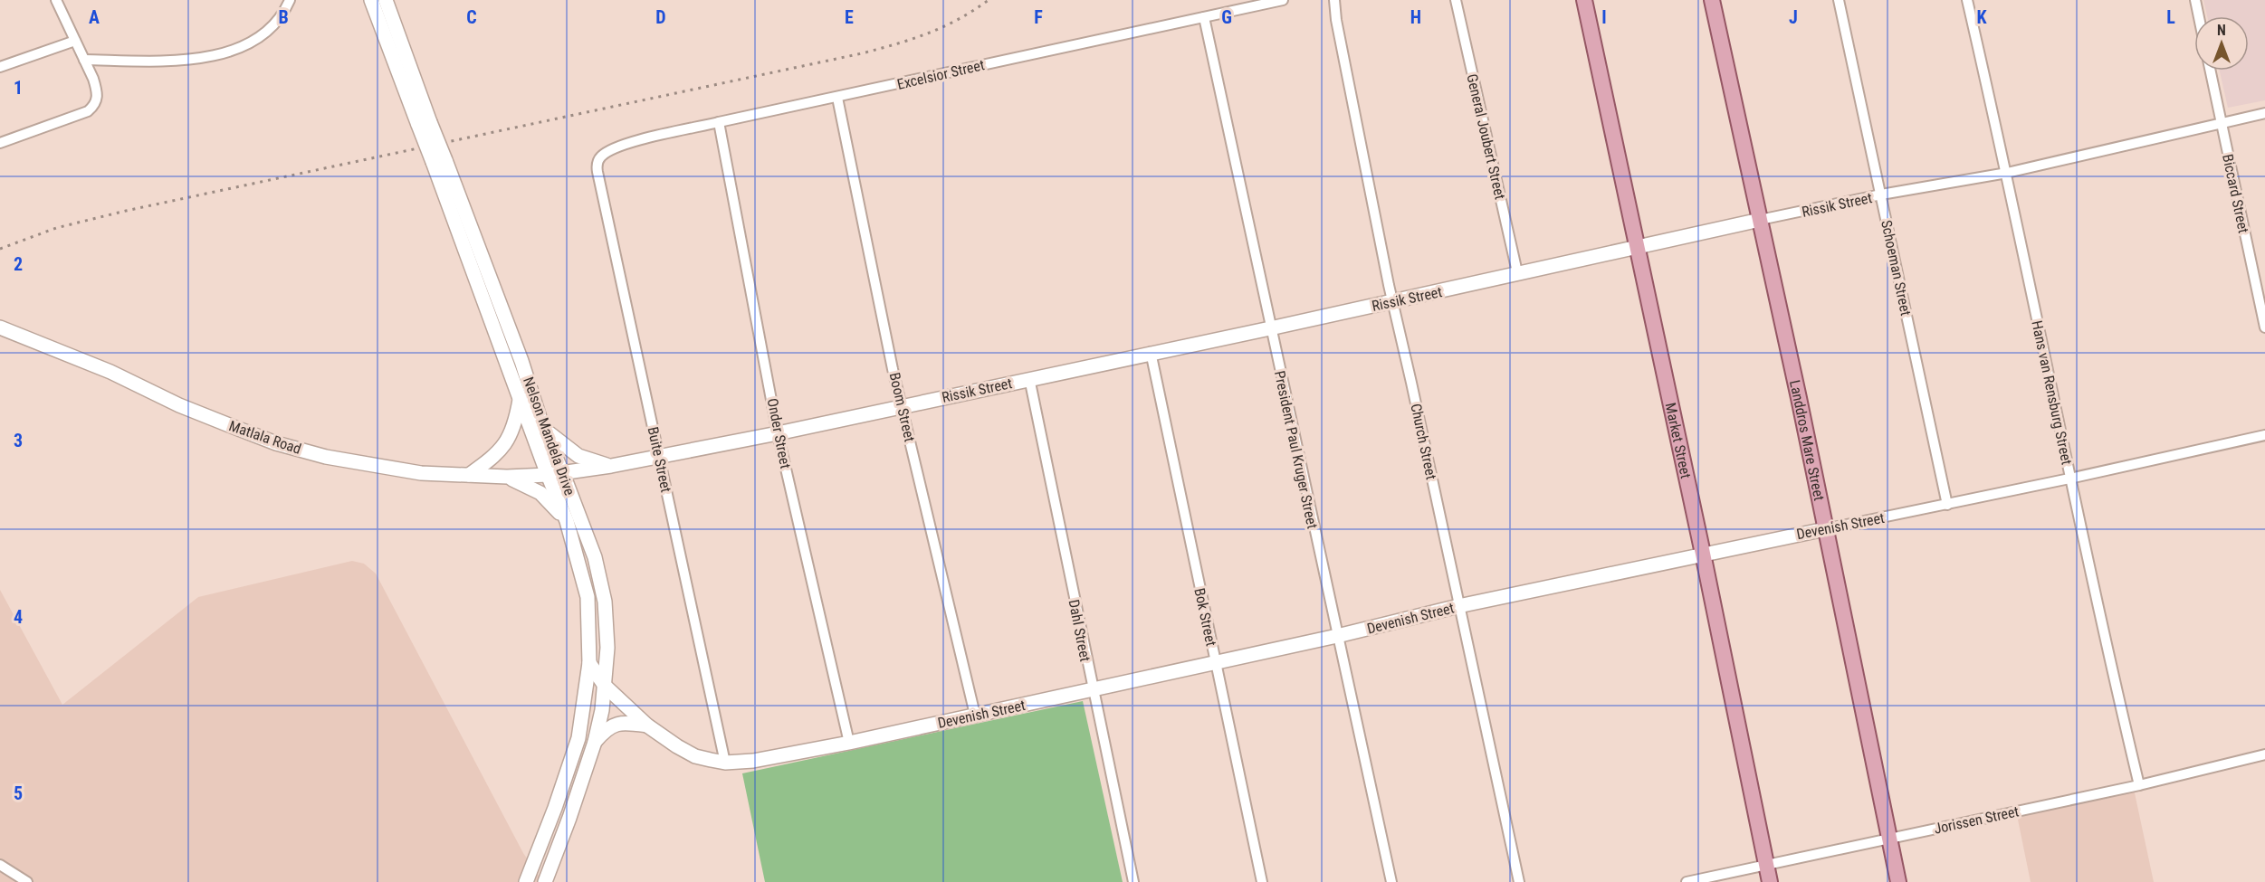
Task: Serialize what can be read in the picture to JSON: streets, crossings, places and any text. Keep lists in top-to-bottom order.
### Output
{
  "streets": {
    "main road": [
      "Rissik Street",
      "Nelson Mandela Drive",
      "Matlala Road",
      "Market Street",
      "Landdros Mare Street",
      "Devenish Street"
    ],
    "street": [
      "Excelsior Street",
      "General Joubert Street",
      "Biccard Street",
      "Schoeman Street",
      "Hans van Rensburg Street",
      "Boom Street",
      "Onder Street",
      "Church Street",
      "President Paul Kruger Street",
      "Buite Street",
      "Bok Street",
      "Dahl Street",
      "Jorissen Street"
    ]
  },
  "crossings": [
    ["Excelsior Street", "Boom Street"],
    ["Excelsior Street", "Onder Street"],
    ["Excelsior Street", "President Paul Kruger Street"],
    ["Excelsior Street", "Buite Street"],
    ["General Joubert Street", "Rissik Street"],
    ["Biccard Street", "Rissik Street"],
    ["Rissik Street", "Schoeman Street"],
    ["Rissik Street", "Hans van Rensburg Street"],
    ["Rissik Street", "Boom Street"],
    ["Rissik Street", "Onder Street"],
    ["Rissik Street", "Nelson Mandela Drive"],
    ["Rissik Street", "Matlala Road"],
    ["Rissik Street", "Market Street"],
    ["Rissik Street", "Landdros Mare Street"],
    ["Rissik Street", "Church Street"],
    ["Rissik Street", "President Paul Kruger Street"],
    ["Rissik Street", "Buite Street"],
    ["Rissik Street", "Bok Street"],
    ["Rissik Street", "Dahl Street"],
    ["Schoeman Street", "Devenish Street"],
    ["Hans van Rensburg Street", "Devenish Street"],
    ["Hans van Rensburg Street", "Jorissen Street"],
    ["Boom Street", "Devenish Street"],
    ["Onder Street", "Devenish Street"],
    ["Nelson Mandela Drive", "Matlala Road"],
    ["Nelson Mandela Drive", "Devenish Street"],
    ["Market Street", "Devenish Street"],
    ["Market Street", "Jorissen Street"],
    ["Landdros Mare Street", "Devenish Street"],
    ["Landdros Mare Street", "Jorissen Street"],
    ["Church Street", "Devenish Street"],
    ["President Paul Kruger Street", "Devenish Street"],
    ["Buite Street", "Devenish Street"],
    ["Devenish Street", "Bok Street"],
    ["Devenish Street", "Dahl Street"]
  ],
  "north": "top",
  "grid": {
    "columns": [
      "A",
      "B",
      "C",
      "D",
      "E",
      "F",
      "G",
      "H",
      "I",
      "J",
      "K",
      "L"
    ],
    "rows": [
      "1",
      "2",
      "3",
      "4",
      "5"
    ]
  }
}
